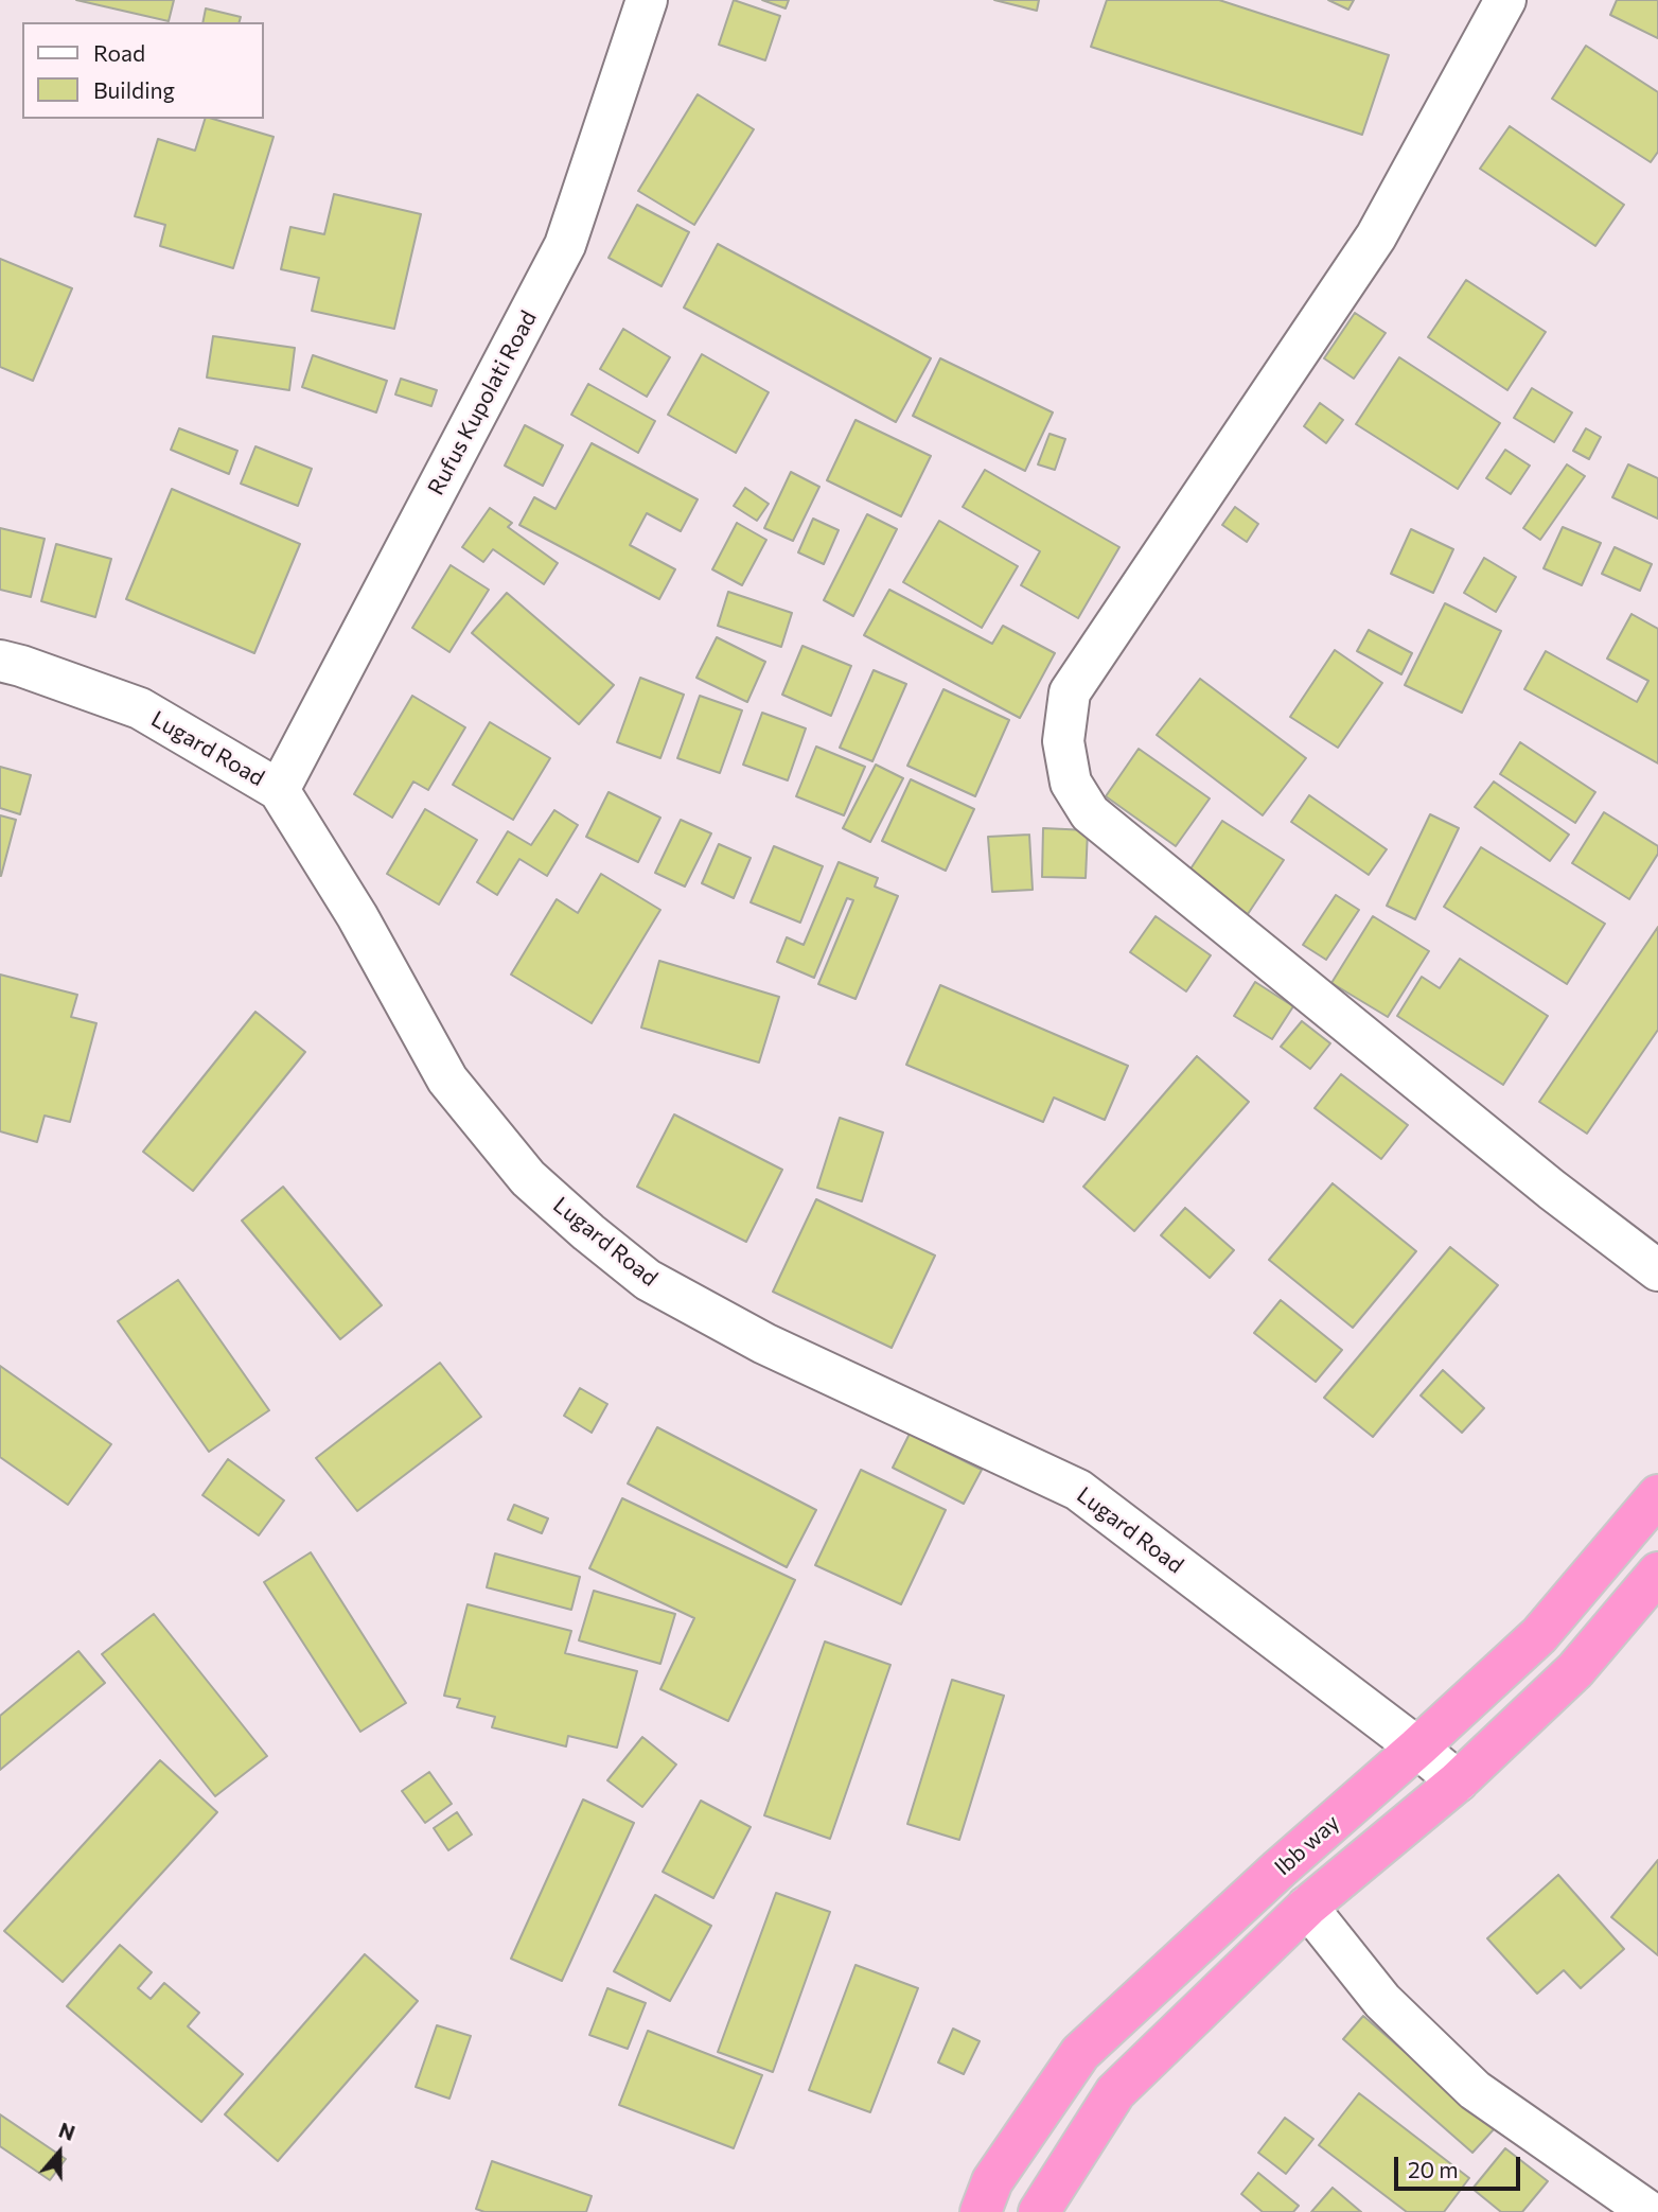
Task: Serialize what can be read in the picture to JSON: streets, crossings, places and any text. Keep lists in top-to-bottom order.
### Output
{
  "streets": {
    "highway": ["Ibb way"],
    "street": ["Rufus Kupolati Road", "Lugard Road"]
  },
  "crossings": [
    ["Rufus Kupolati Road", "Lugard Road"],
    ["Lugard Road", "Ibb way"]
  ],
  "legend": ["Road", "Building"],
  "scale_bar": "20 m",
  "north": "top"
}
